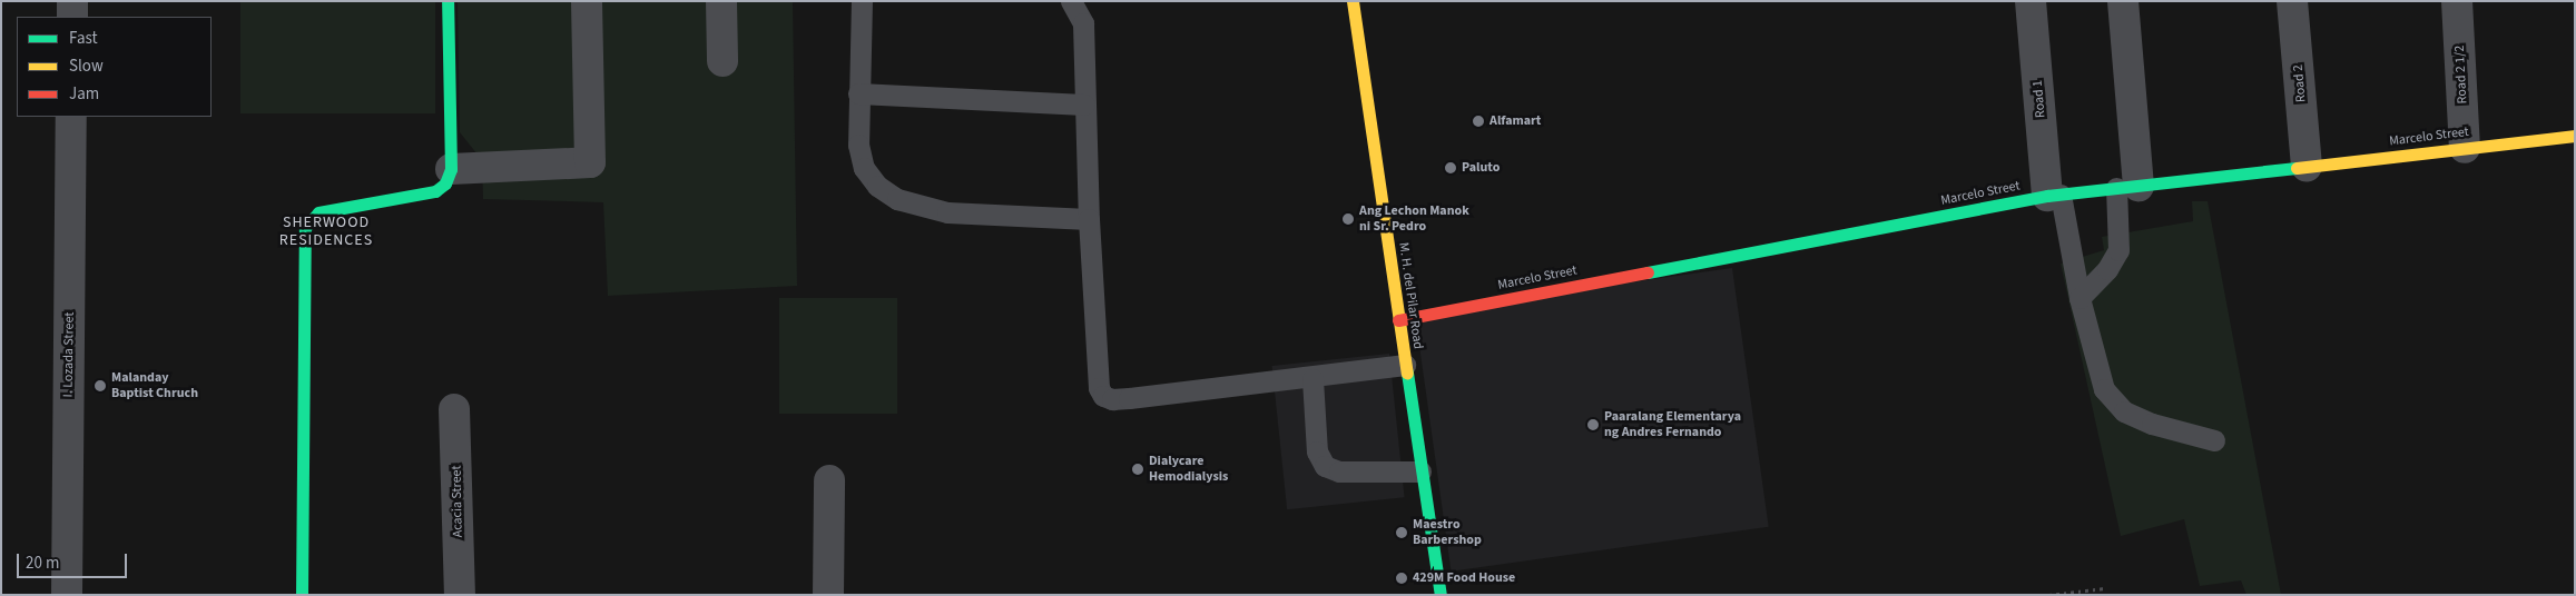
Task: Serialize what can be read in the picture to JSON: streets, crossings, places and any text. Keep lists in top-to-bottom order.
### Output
{
  "streets": {
    "street": [
      "Road 2 1/2",
      "Road 2",
      "Road 1",
      "Marcelo Street",
      "M. H. del Pilar Road",
      "I. Lozada Street",
      "Acacia Street"
    ]
  },
  "crossings": [
    ["Road 2 1/2", "Marcelo Street"],
    ["Road 2", "Marcelo Street"],
    ["Road 1", "Marcelo Street"],
    ["Marcelo Street", "M. H. del Pilar Road"]
  ],
  "districts": ["SHERWOOD RESIDENCES"],
  "places": [
    "Alfamart",
    "Paluto",
    "Ang Lechon Manok ni Sr. Pedro",
    "Malanday Baptist Chruch",
    "Paaralang Elementarya ng Andres Fernando",
    "Dialycare Hemodialysis",
    "Maestro Barbershop",
    "429M Food House"
  ],
  "legend": ["Fast", "Slow", "Jam"],
  "scale_bar": "20 m"
}
